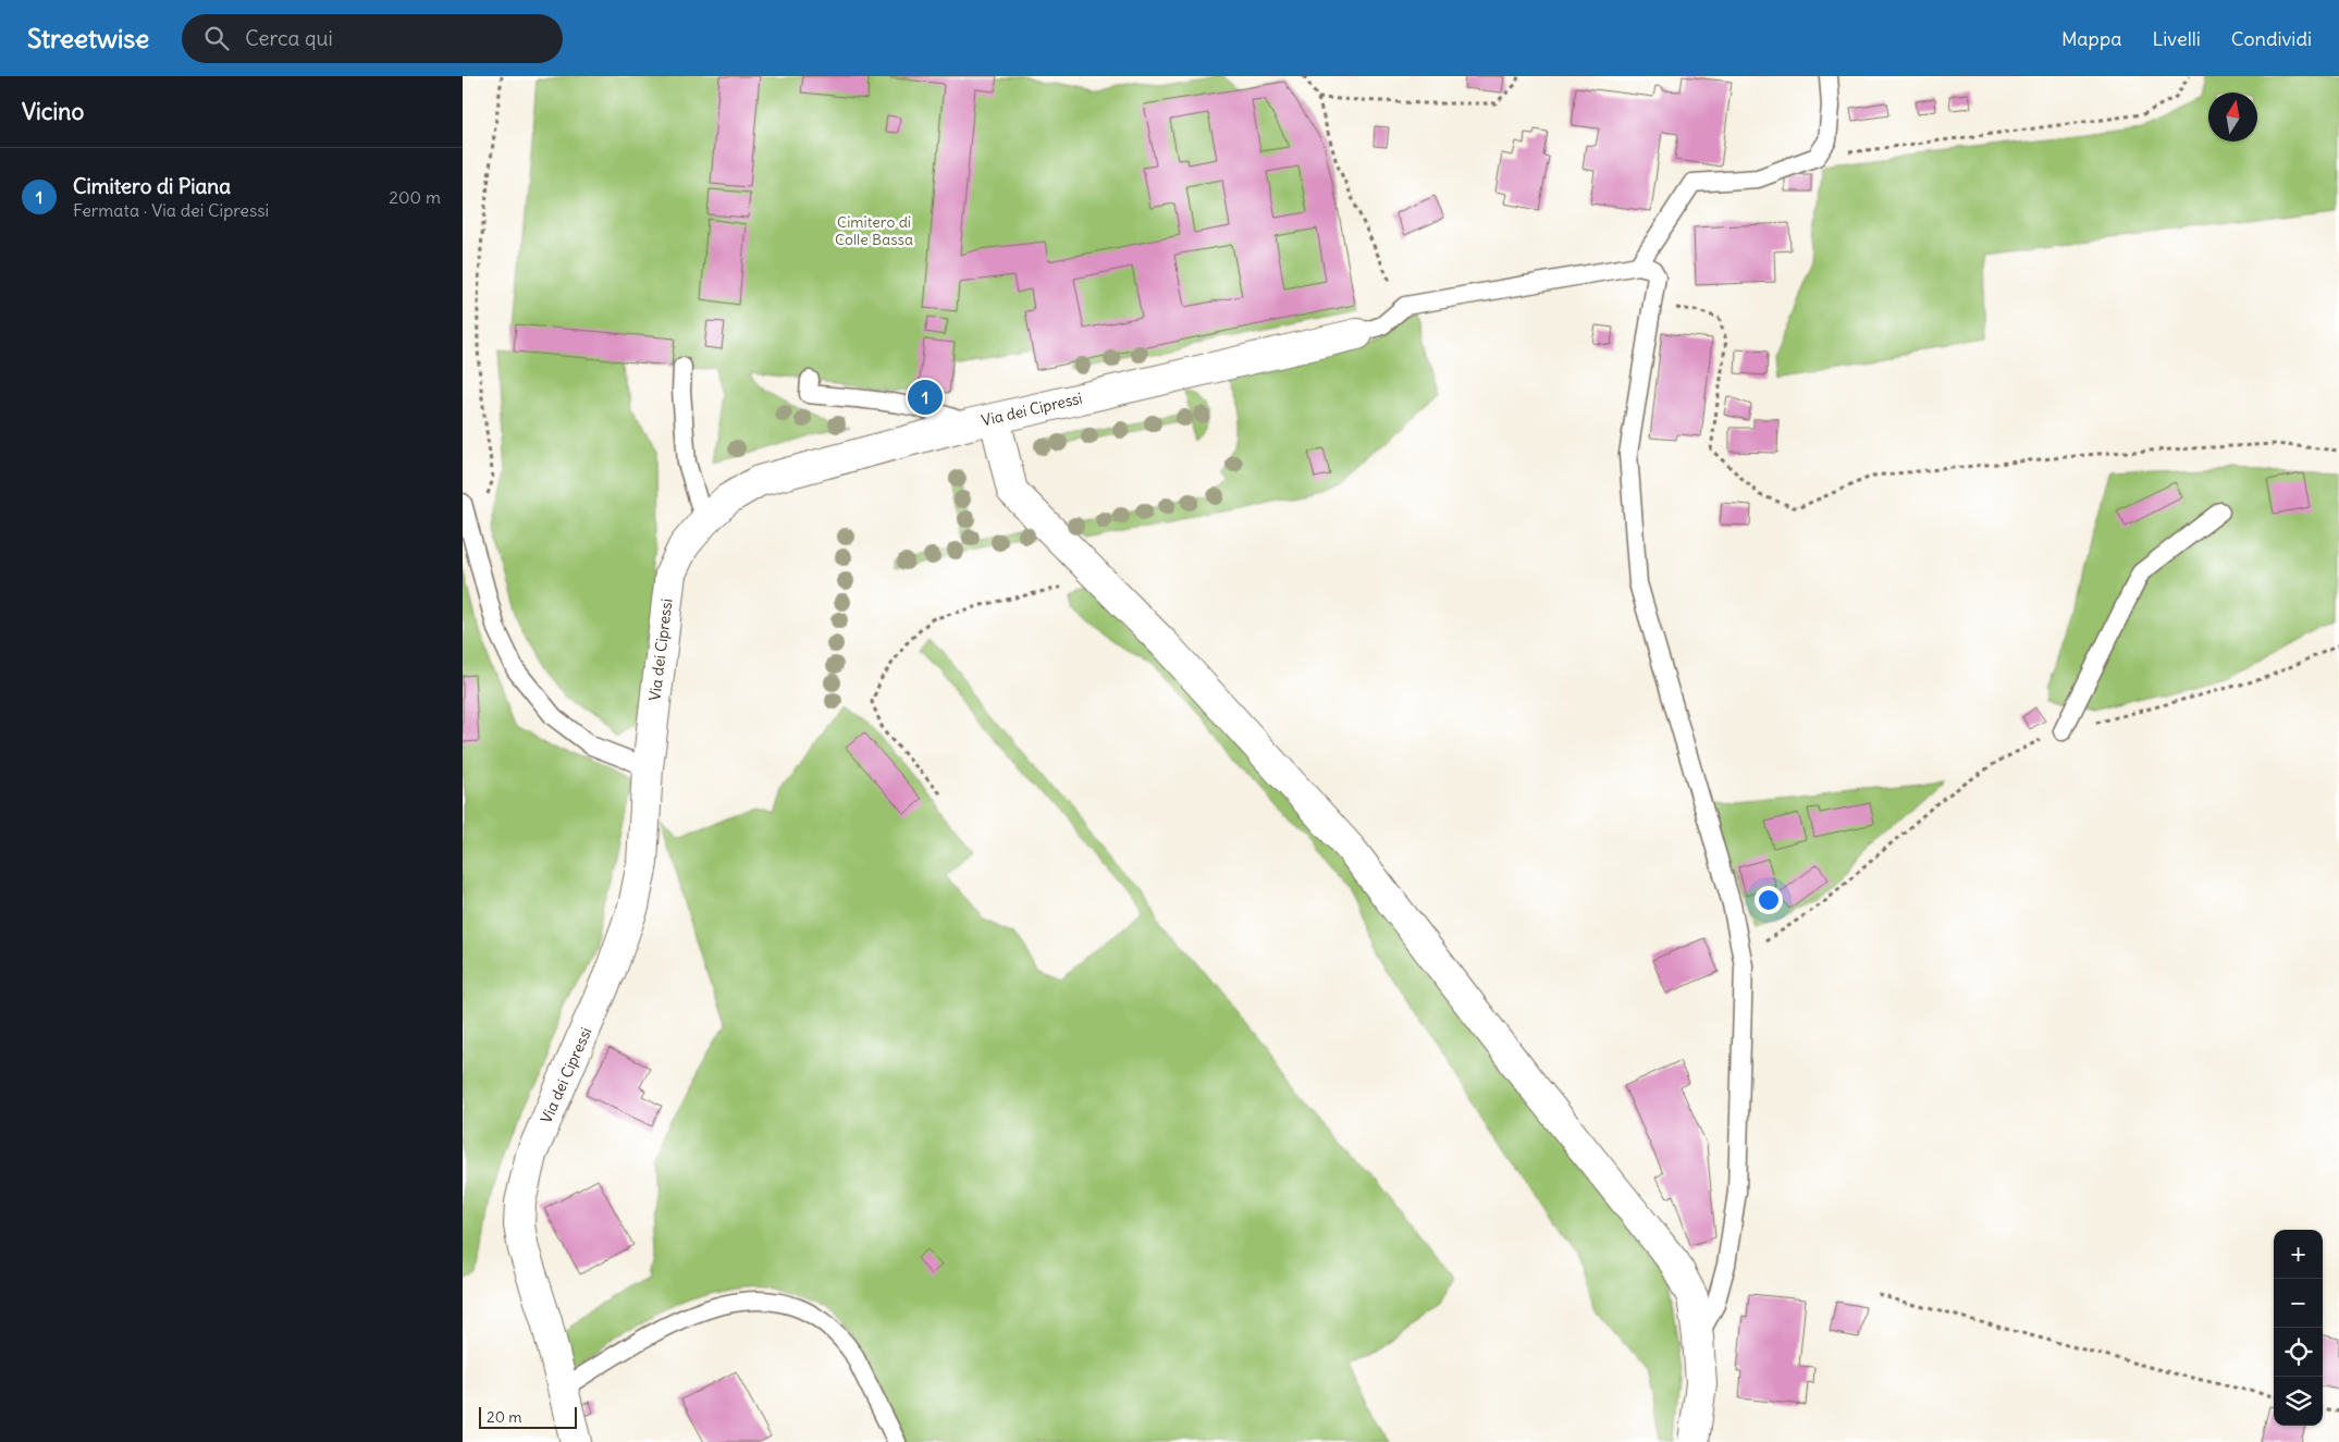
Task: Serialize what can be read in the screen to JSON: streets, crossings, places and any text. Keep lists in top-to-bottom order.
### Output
{
  "streets": {
    "street": ["Via dei Cipressi"]
  },
  "parks": ["Cimitero di Colle Bassa"],
  "scale_bar": "20 m",
  "north": "top",
  "page": {
    "header": "Streetwise",
    "search": "Cerca qui",
    "nav": ["Mappa", "Livelli", "Condividi"],
    "heading": "Vicino",
    "list": [
      {
        "mark": "1",
        "name": "Cimitero di Piana",
        "note": "Fermata · Via dei Cipressi",
        "value": "200 m"
      }
    ],
    "pins": "1",
    "map_buttons": ["+", "−"],
    "scale": "20 m"
  }
}
